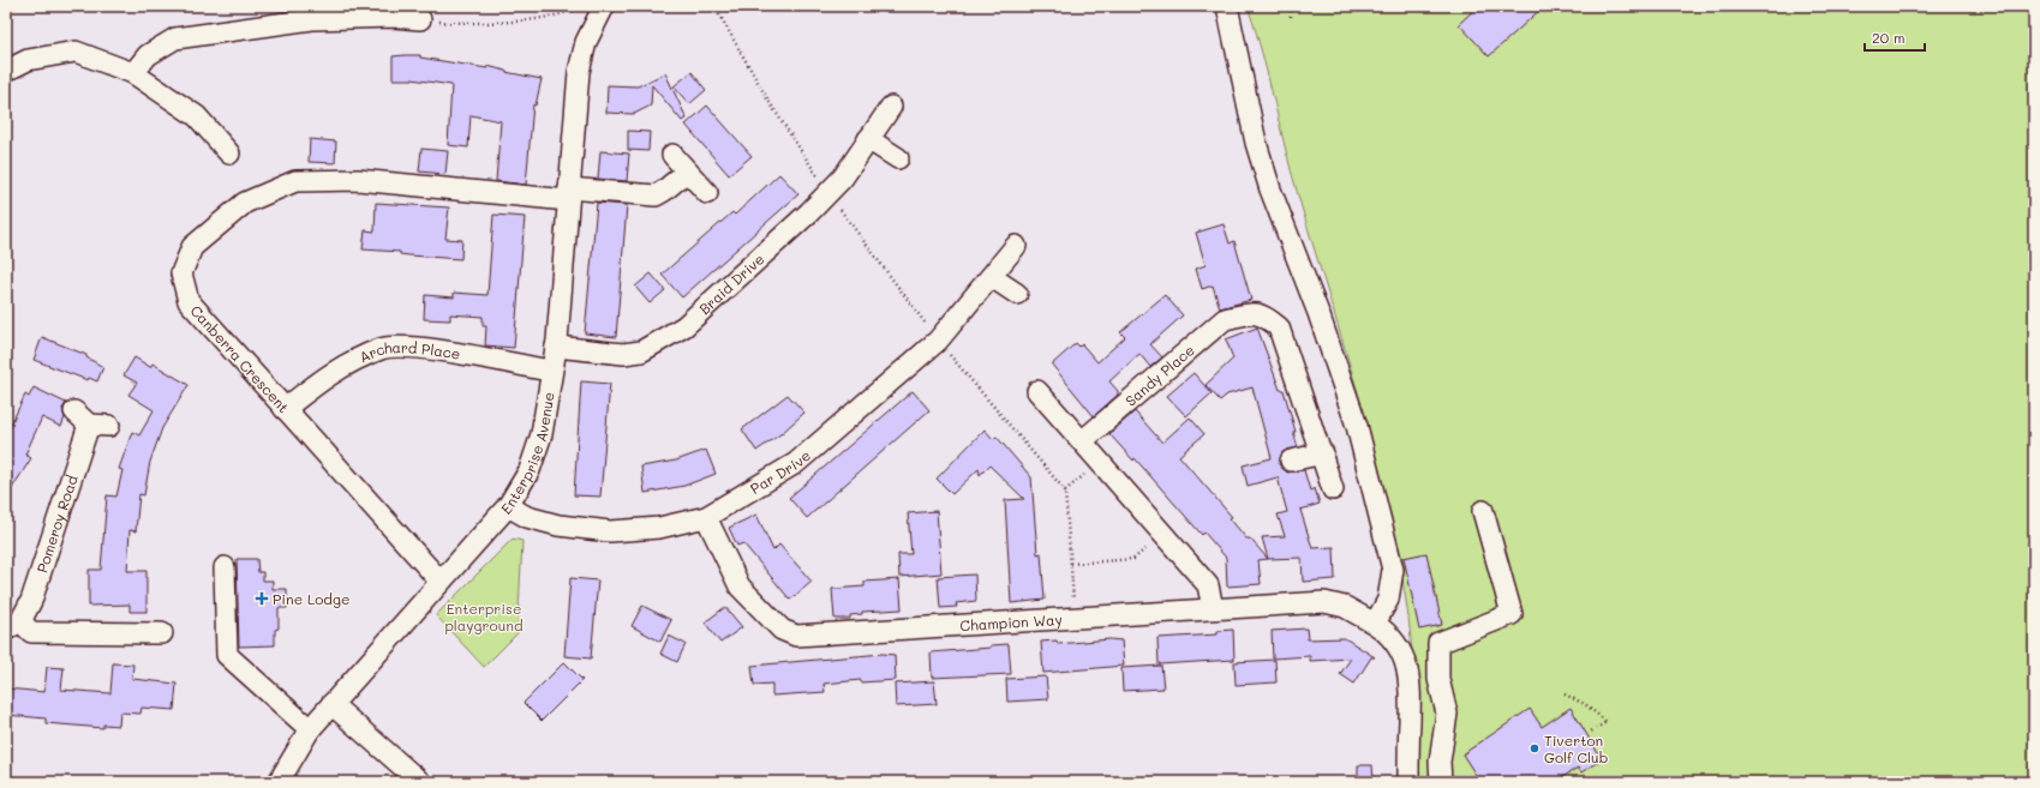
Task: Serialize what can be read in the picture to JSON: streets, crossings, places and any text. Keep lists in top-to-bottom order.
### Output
{
  "streets": {
    "street": [
      "Braid Drive",
      "Canberra Crescent",
      "Archard Place",
      "Sandy Place",
      "Enterprise Avenue",
      "Par Drive",
      "Pomeroy Road",
      "Champion Way"
    ]
  },
  "crossings": [
    ["Braid Drive", "Enterprise Avenue"],
    ["Canberra Crescent", "Archard Place"],
    ["Canberra Crescent", "Enterprise Avenue"],
    ["Archard Place", "Enterprise Avenue"],
    ["Enterprise Avenue", "Par Drive"],
    ["Par Drive", "Champion Way"]
  ],
  "parks": ["Enterprise playground"],
  "places": {
    "health": ["Pine Lodge"],
    "other": ["Tiverton Golf Club"]
  },
  "scale_bar": "20 m"
}
